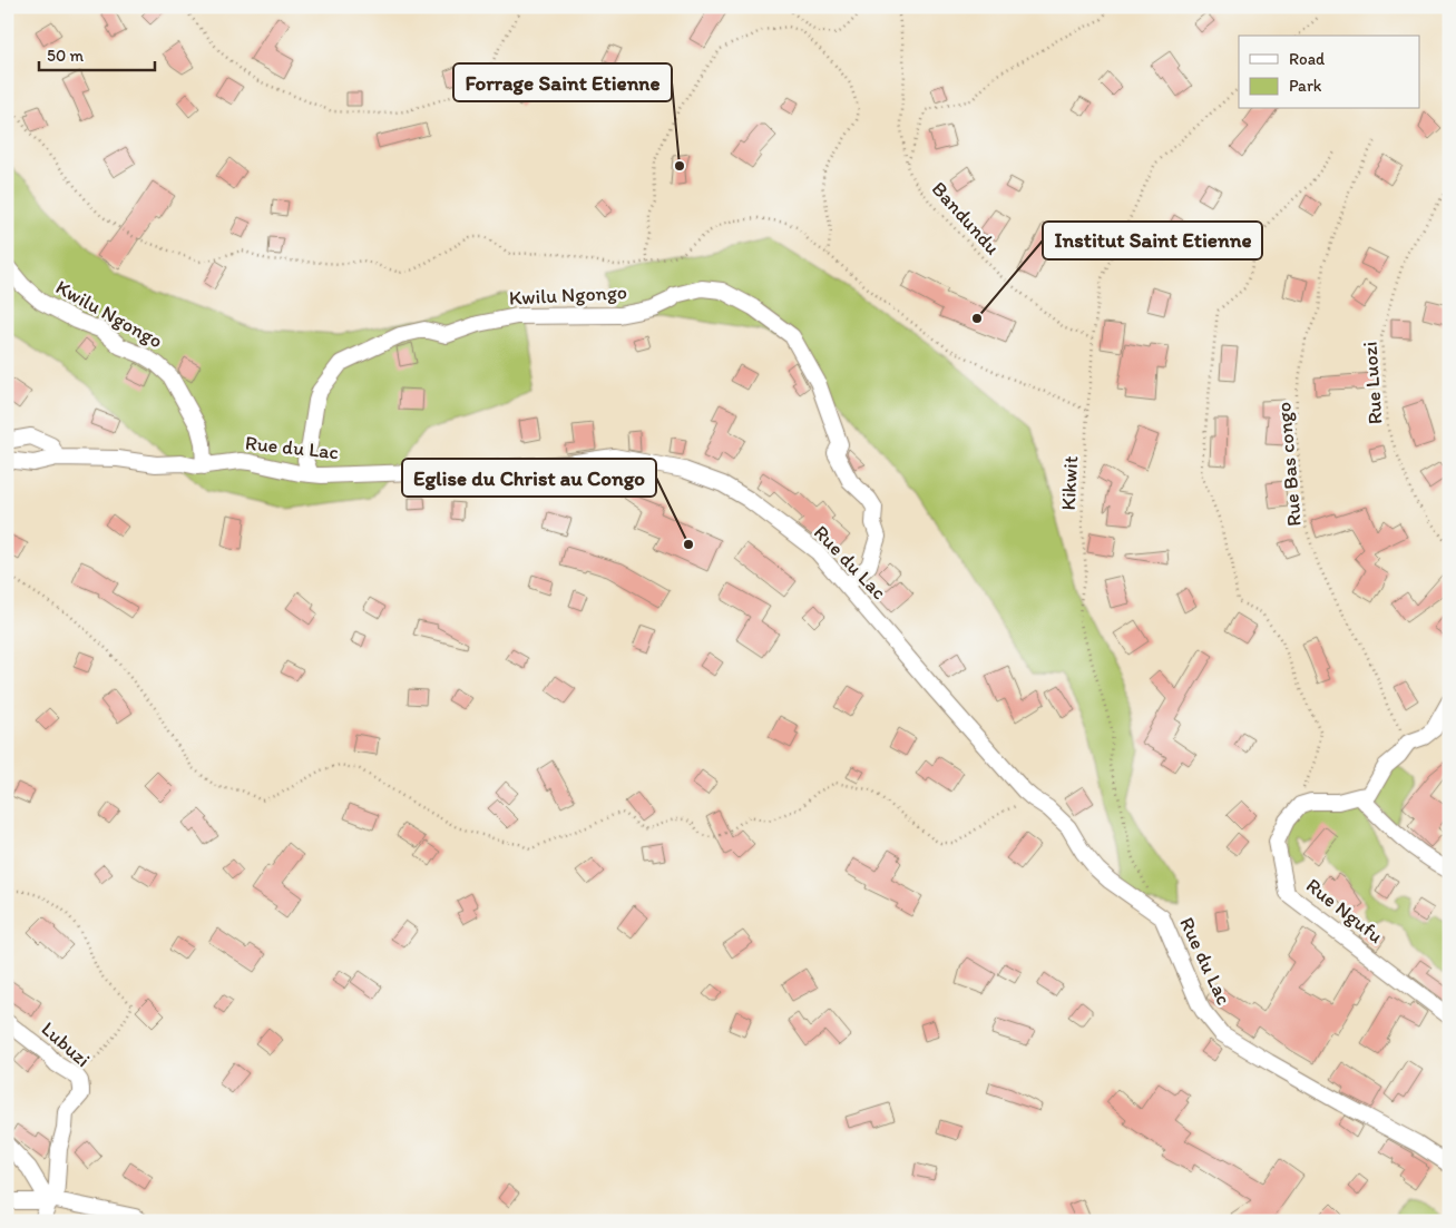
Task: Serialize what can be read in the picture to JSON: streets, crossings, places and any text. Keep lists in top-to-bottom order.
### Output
{
  "streets": {
    "street": [
      "Kwilu Ngongo",
      "Rue du Lac",
      "Rue Ngufu",
      "Lubuzi"
    ],
    "path": [
      "Bandundu",
      "Rue Luozi",
      "Rue Bas congo",
      "Kikwit"
    ]
  },
  "crossings": [
    ["Bandundu", "Kikwit"],
    ["Kwilu Ngongo", "Rue du Lac"]
  ],
  "places": ["Forrage Saint Etienne", "Institut Saint Etienne", "Eglise du Christ au Congo"],
  "legend": ["Road", "Park"],
  "scale_bar": "50 m"
}
